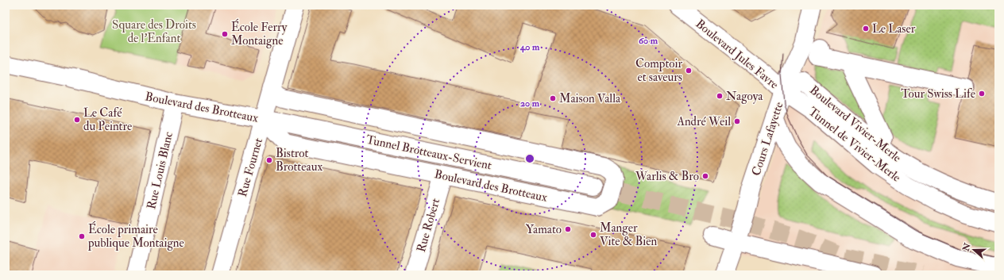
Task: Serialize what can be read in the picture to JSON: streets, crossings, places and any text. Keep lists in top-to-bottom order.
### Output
{
  "streets": {
    "street": [
      "Boulevard Jules Favre",
      "Boulevard des Brotteaux",
      "Boulevard Vivier-Merle",
      "Cours Lafayette",
      "Tunnel de Vivier-Merle",
      "Tunnel Brotteaux-Servient",
      "Rue Fournet",
      "Rue Louis Blanc",
      "Rue Robert"
    ]
  },
  "crossings": [
    ["Boulevard Jules Favre", "Boulevard Vivier-Merle"],
    ["Boulevard Jules Favre", "Cours Lafayette"],
    ["Boulevard Jules Favre", "Tunnel de Vivier-Merle"],
    ["Boulevard des Brotteaux", "Tunnel Brotteaux-Servient"],
    ["Boulevard des Brotteaux", "Rue Fournet"],
    ["Boulevard des Brotteaux", "Rue Louis Blanc"],
    ["Boulevard des Brotteaux", "Rue Robert"],
    ["Boulevard Vivier-Merle", "Cours Lafayette"],
    ["Boulevard Vivier-Merle", "Tunnel de Vivier-Merle"],
    ["Cours Lafayette", "Tunnel de Vivier-Merle"],
    ["Tunnel Brotteaux-Servient", "Rue Fournet"]
  ],
  "parks": ["Square des Droits de l'Enfant"],
  "places": [
    "Le Laser",
    "École Ferry Montaigne",
    "Comptoir et saveurs",
    "Tour Swiss Life",
    "Nagoya",
    "Maison Valla",
    "Le Café du Peintre",
    "André Weil",
    "Bistrot Brotteaux",
    "Warlis & Bro",
    "Yamato",
    "Manger Vite & Bien",
    "École primaire publique Montaigne"
  ],
  "north": "left",
  "rings": ["60 m", "40 m", "20 m"]
}
